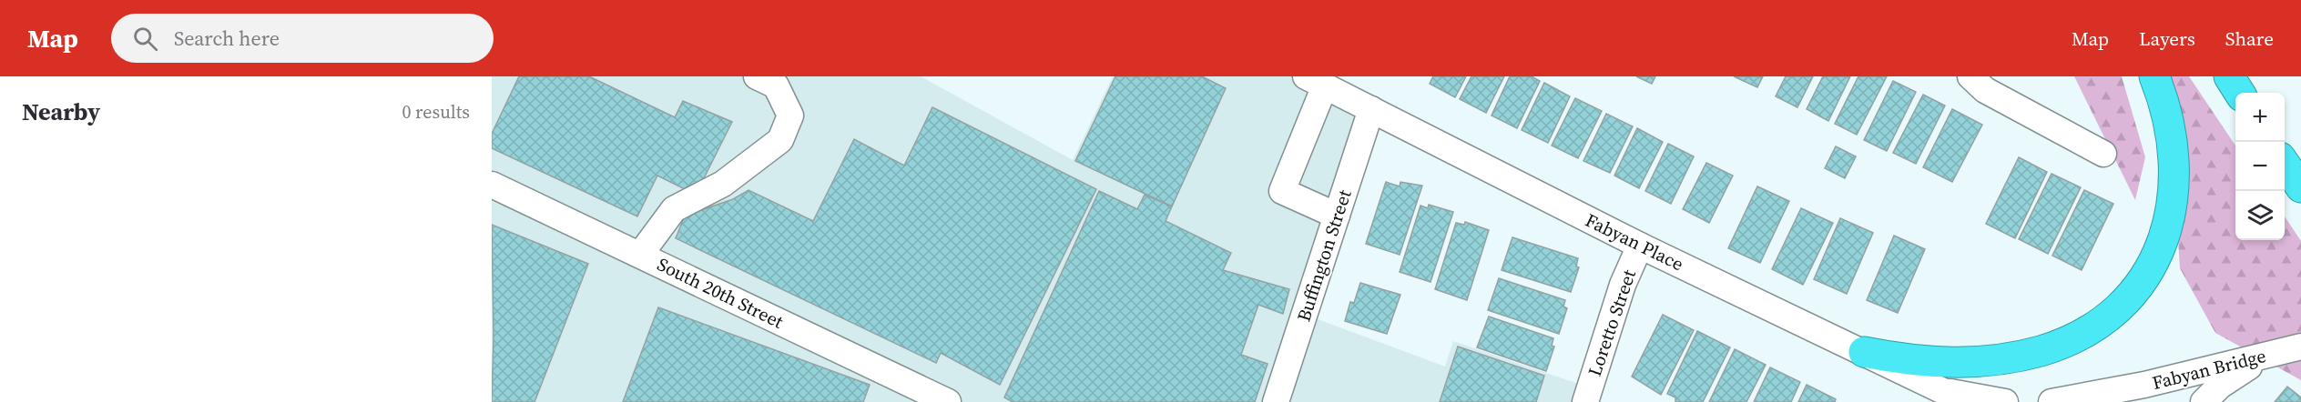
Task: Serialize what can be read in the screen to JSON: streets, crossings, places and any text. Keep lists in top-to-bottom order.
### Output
{
  "streets": {
    "street": [
      "Fabyan Place",
      "Buffington Street",
      "South 20th Street",
      "Loretto Street",
      "Fabyan Bridge"
    ]
  },
  "crossings": [
    ["Fabyan Place", "Buffington Street"],
    ["Fabyan Place", "Loretto Street"]
  ],
  "page": {
    "header": "Map",
    "search": "Search here",
    "nav": ["Map", "Layers", "Share"],
    "heading": ["Nearby", "0 results"],
    "map_buttons": ["+", "−"]
  }
}
